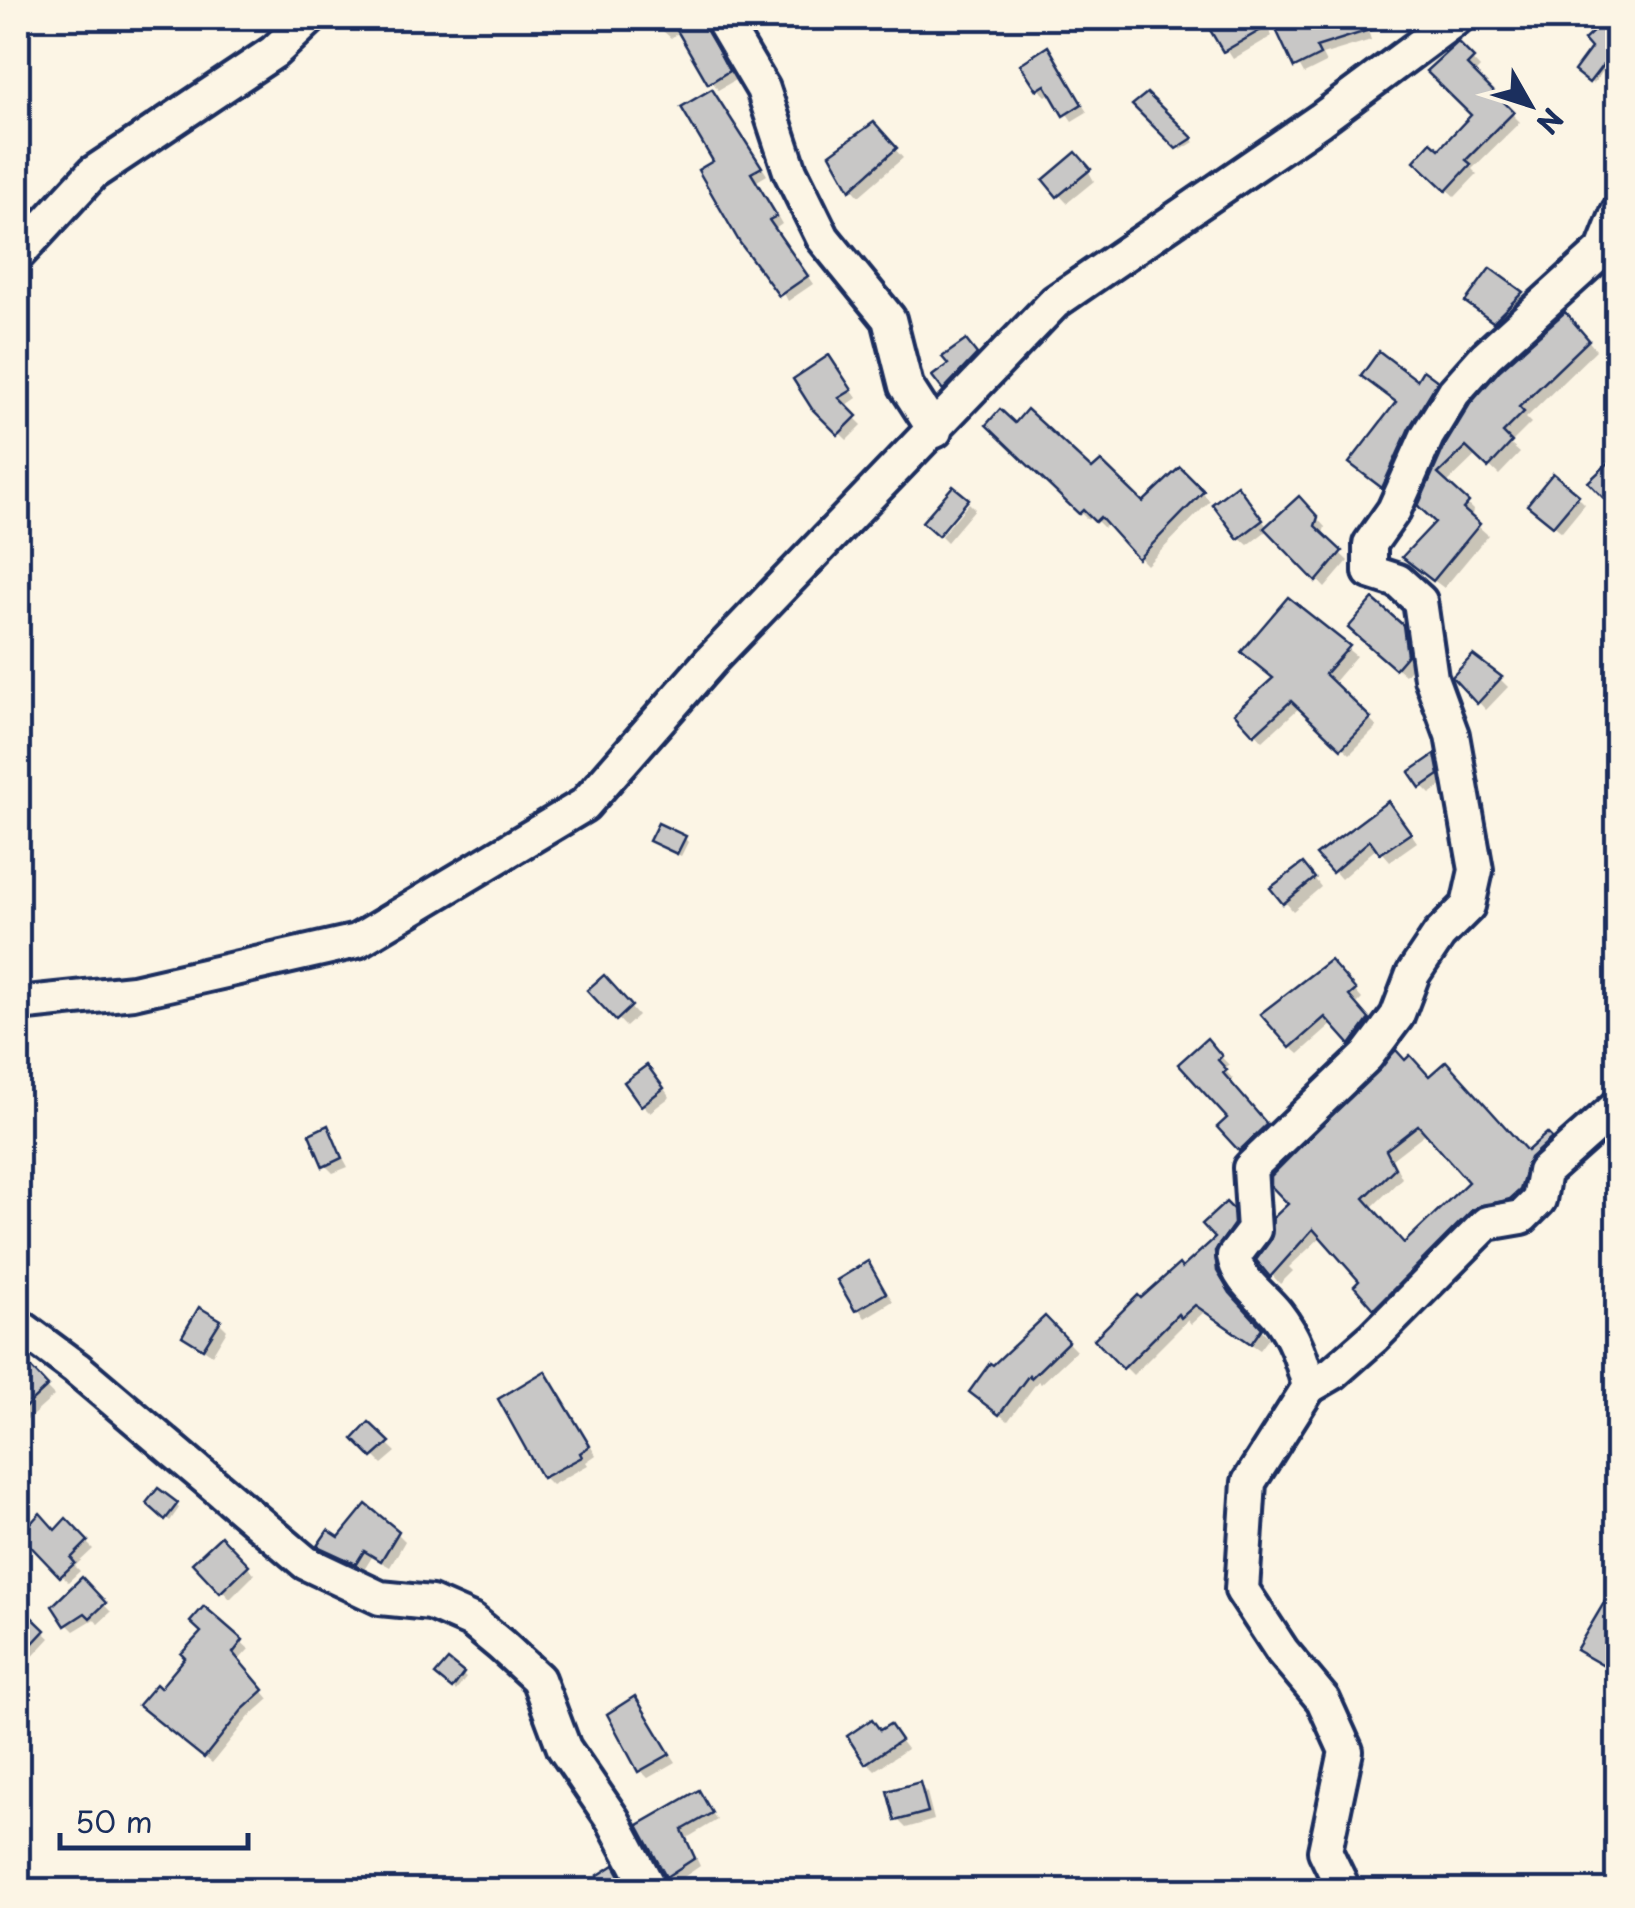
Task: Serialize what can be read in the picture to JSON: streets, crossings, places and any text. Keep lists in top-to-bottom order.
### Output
{
  "scale_bar": "50 m",
  "north": "bottom right"
}
